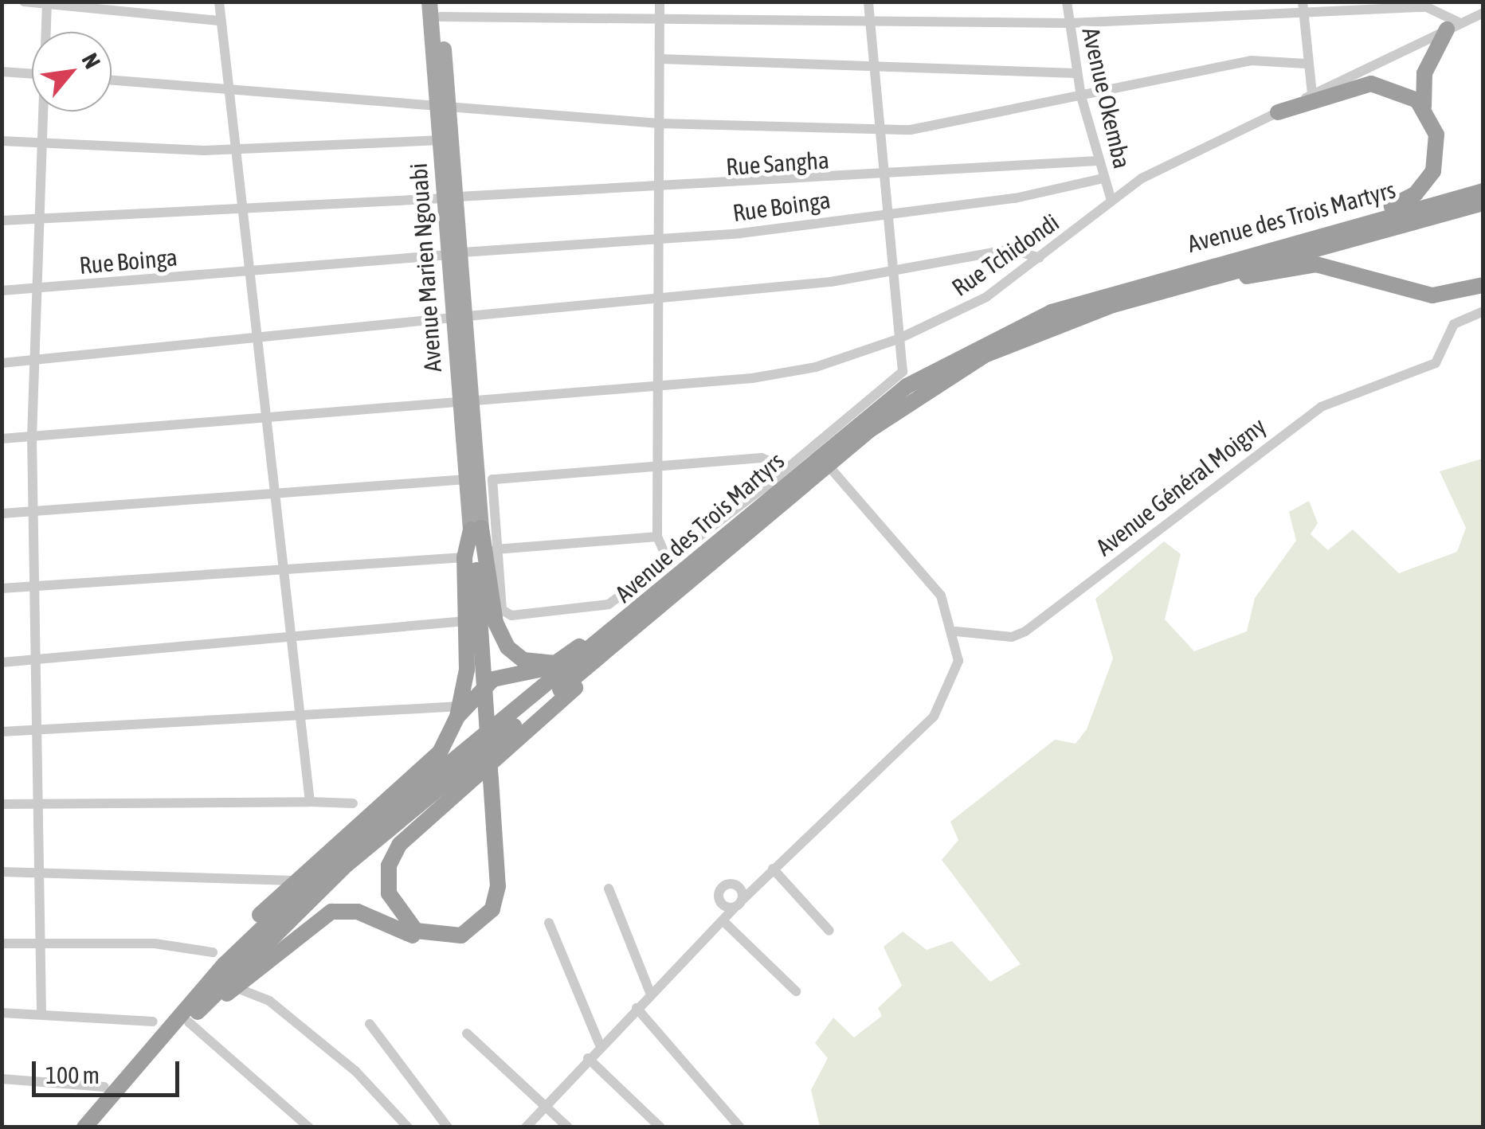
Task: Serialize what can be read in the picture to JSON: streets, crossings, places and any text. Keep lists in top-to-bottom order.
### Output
{
  "streets": {
    "highway": ["Avenue des Trois Martyrs"],
    "main road": ["Avenue Marien Ngouabi"],
    "street": [
      "Avenue Okemba",
      "Rue Sangha",
      "Rue Boinga",
      "Rue Tchidondi",
      "Avenue Général Moigny"
    ]
  },
  "crossings": [
    ["Avenue Okemba", "Rue Sangha"],
    ["Avenue Okemba", "Rue Boinga"],
    ["Avenue Okemba", "Rue Tchidondi"],
    ["Rue Sangha", "Avenue Marien Ngouabi"],
    ["Rue Boinga", "Avenue Marien Ngouabi"],
    ["Rue Tchidondi", "Avenue Marien Ngouabi"]
  ],
  "scale_bar": "100 m",
  "north": "top right"
}
